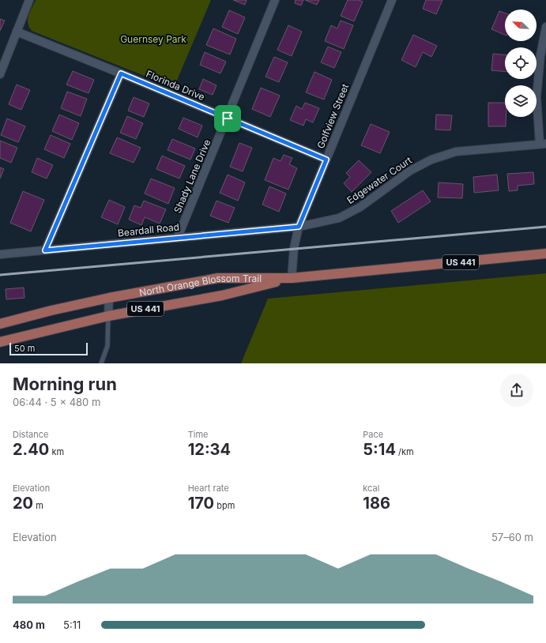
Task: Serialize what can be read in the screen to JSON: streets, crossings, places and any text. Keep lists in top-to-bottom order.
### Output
{
  "streets": {
    "main road": ["US 441", "North Orange Blossom Trail"],
    "street": [
      "Florinda Drive",
      "Golfview Street",
      "Shady Lane Drive",
      "Edgewater Court",
      "Beardall Road"
    ]
  },
  "crossings": [
    ["Florinda Drive", "Golfview Street"],
    ["Florinda Drive", "Shady Lane Drive"],
    ["Golfview Street", "Edgewater Court"],
    ["Golfview Street", "Beardall Road"],
    ["Golfview Street", "North Orange Blossom Trail"],
    ["Shady Lane Drive", "Beardall Road"],
    ["Edgewater Court", "Beardall Road"]
  ],
  "parks": ["Guernsey Park"],
  "scale_bar": "50 m",
  "north": "top left",
  "page": {
    "scale": "50 m",
    "heading": ["Morning run", "06:44 · 5 × 480 m"],
    "stats": [
      ["Distance", "2.40 km"],
      ["Time", "12:34"],
      ["Pace", "5:14 /km"],
      ["Elevation", "20 m"],
      ["Heart rate", "170 bpm"],
      ["kcal", "186"]
    ],
    "chart": ["Elevation", "57–60 m"],
    "list": [
      {
        "name": "480 m",
        "note": "5:11"
      }
    ]
  }
}
